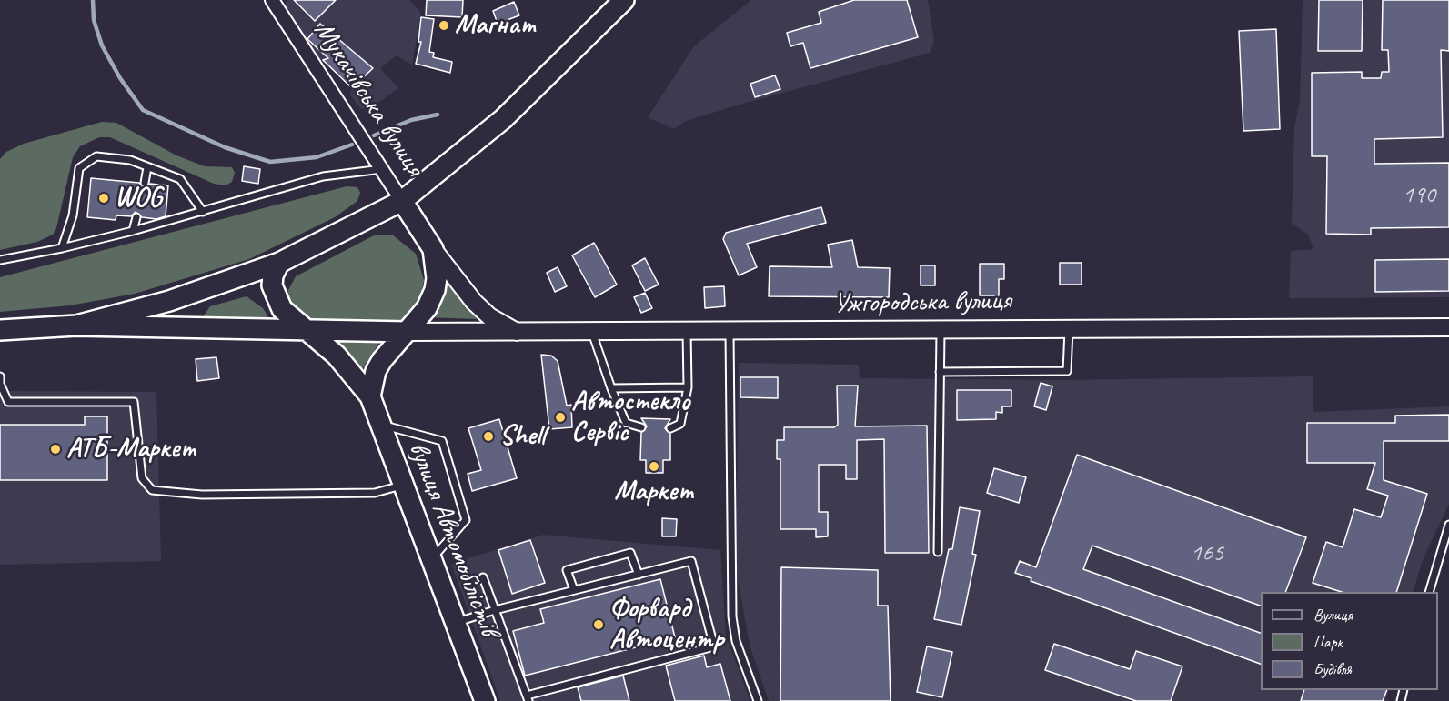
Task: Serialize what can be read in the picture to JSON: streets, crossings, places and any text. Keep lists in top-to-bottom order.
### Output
{
  "streets": {
    "highway": ["вулиця Автомобілістів"],
    "main road": ["Ужгородська вулиця"],
    "street": ["Мукачівська вулиця"]
  },
  "places": [
    "Магнат",
    "WOG",
    "Автостекло Сервіс",
    "Shell",
    "АТБ-Маркет",
    "Маркет",
    "Форвард Автоцентр"
  ],
  "house_numbers": ["190", "165"],
  "legend": ["Вулиця", "Парк", "Будівля"]
}
